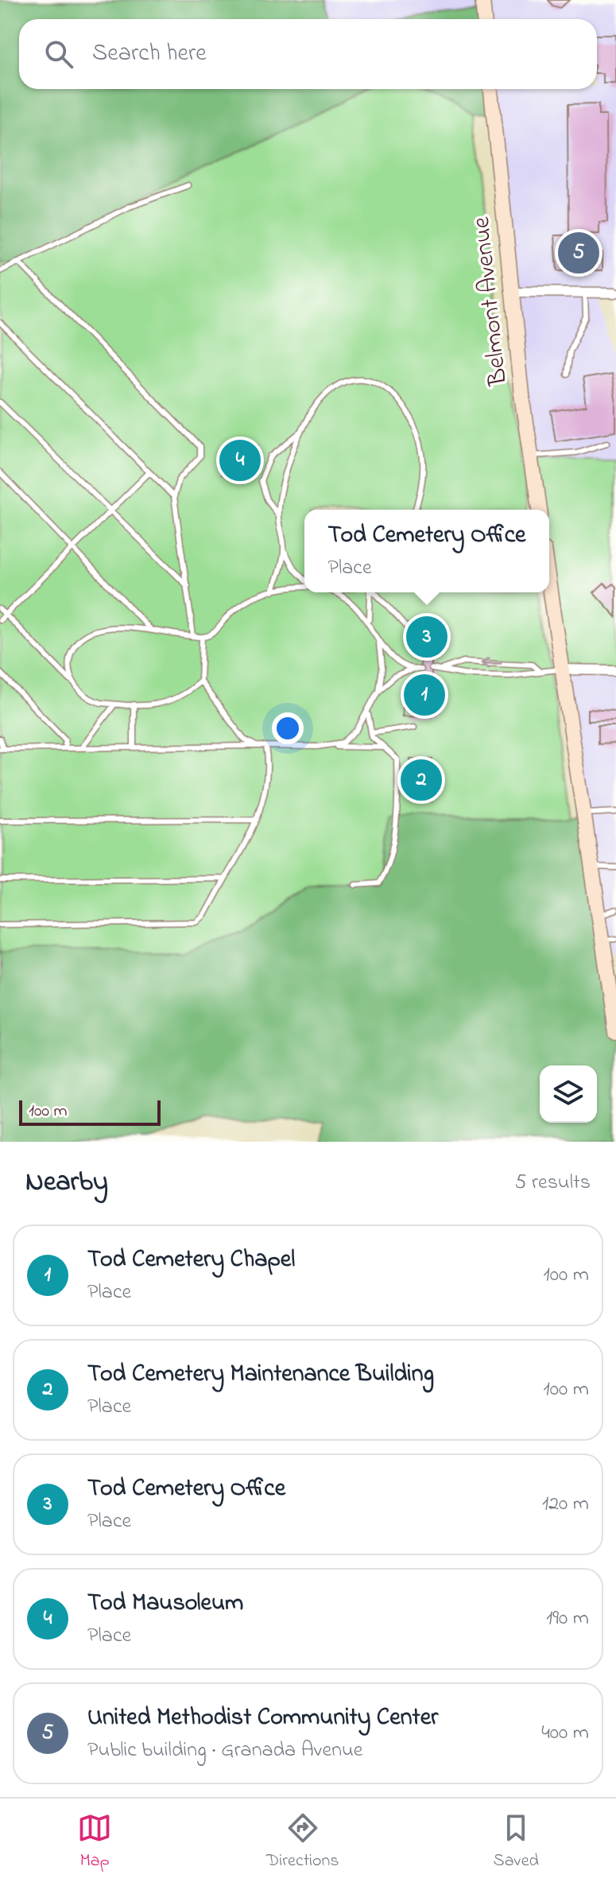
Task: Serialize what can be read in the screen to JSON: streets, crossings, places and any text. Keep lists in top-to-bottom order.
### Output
{
  "streets": {
    "main road": ["Belmont Avenue"]
  },
  "scale_bar": "100 m",
  "page": {
    "search": "Search here",
    "pins": [
      "5",
      "4",
      "3",
      "1",
      "2"
    ],
    "popup": ["Tod Cemetery Office", "Place"],
    "scale": "100 m",
    "heading": ["Nearby", "5 results"],
    "list": [
      {
        "mark": "1",
        "name": "Tod Cemetery Chapel",
        "note": "Place",
        "value": "100 m"
      },
      {
        "mark": "2",
        "name": "Tod Cemetery Maintenance Building",
        "note": "Place",
        "value": "100 m"
      },
      {
        "mark": "3",
        "name": "Tod Cemetery Office",
        "note": "Place",
        "value": "120 m"
      },
      {
        "mark": "4",
        "name": "Tod Mausoleum",
        "note": "Place",
        "value": "190 m"
      },
      {
        "mark": "5",
        "name": "United Methodist Community Center",
        "note": "Public building · Granada Avenue",
        "value": "400 m"
      }
    ],
    "nav": ["Map", "Directions", "Saved"]
  }
}
